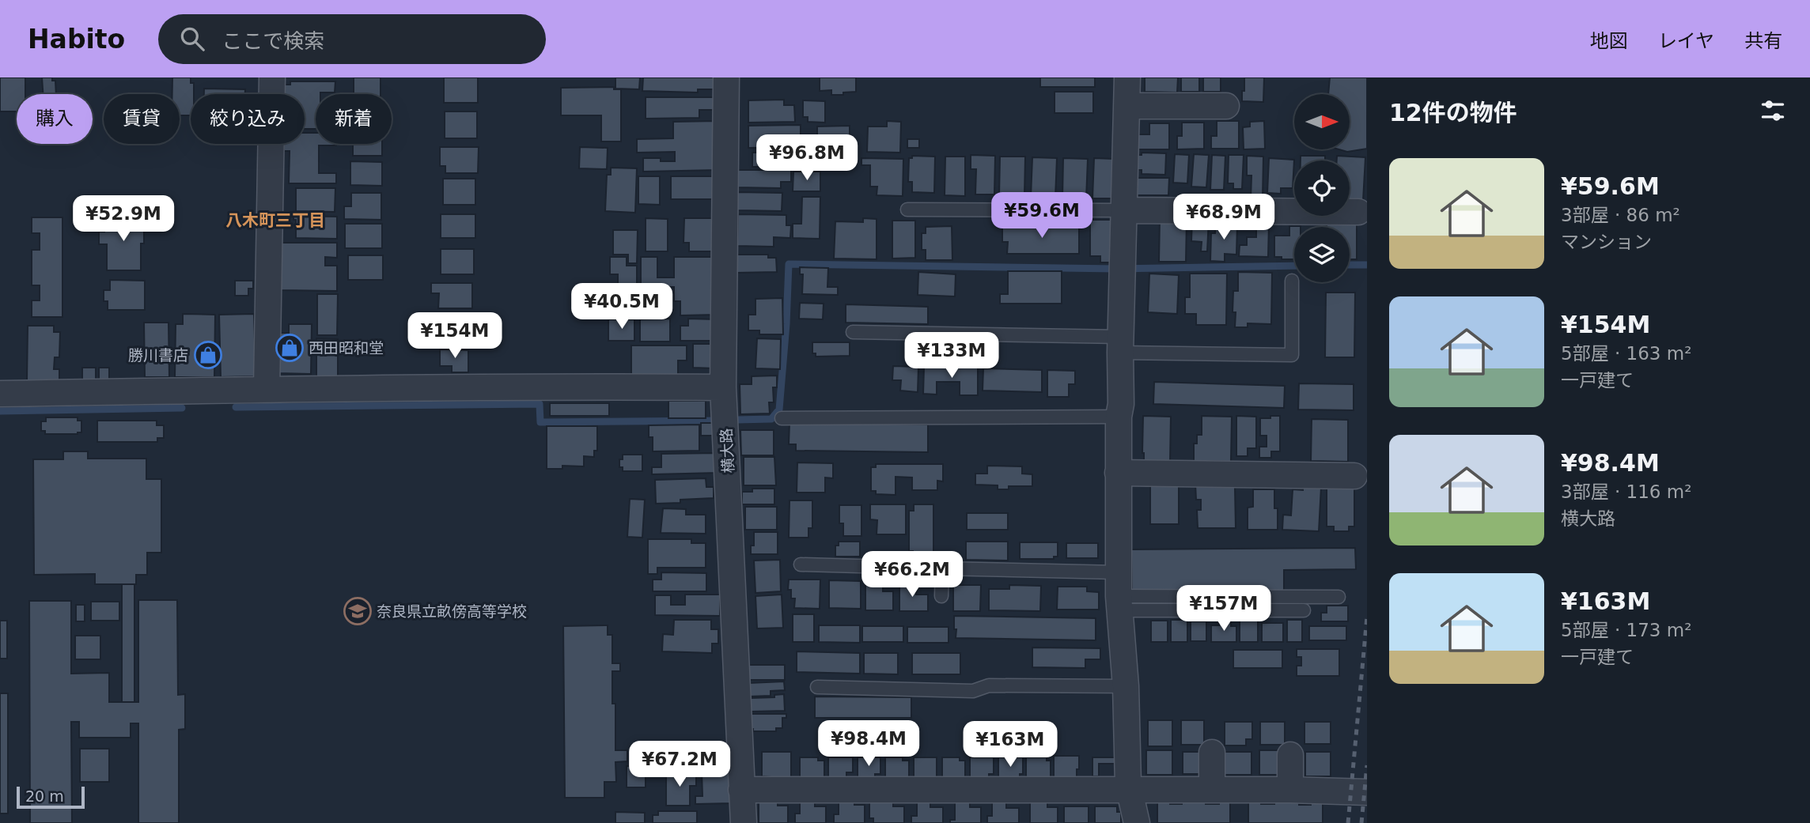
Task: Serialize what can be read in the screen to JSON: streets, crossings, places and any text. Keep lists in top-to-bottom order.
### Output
{
  "streets": {
    "street": ["横大路"]
  },
  "districts": ["八木町三丁目"],
  "places": {
    "shop": ["西田昭和堂", "勝川書店"],
    "school or university": ["奈良県立畝傍高等学校"]
  },
  "scale_bar": "20 m",
  "north": "right",
  "page": {
    "header": "Habito",
    "search": "ここで検索",
    "nav": ["地図", "レイヤ", "共有"],
    "heading": "12件の物件",
    "chip": [
      "購入",
      "賃貸",
      "絞り込み",
      "新着"
    ],
    "price": [
      "¥96.8M",
      "¥59.6M",
      "¥68.9M",
      "¥52.9M",
      "¥40.5M",
      "¥154M",
      "¥133M",
      "¥66.2M",
      "¥157M",
      "¥98.4M",
      "¥163M",
      "¥67.2M"
    ],
    "list": [
      {
        "name": "¥59.6M",
        "note": "3部屋 · 86 m² · マンション"
      },
      {
        "name": "¥154M",
        "note": "5部屋 · 163 m² · 一戸建て"
      },
      {
        "name": "¥98.4M",
        "note": "3部屋 · 116 m² · 横大路"
      },
      {
        "name": "¥163M",
        "note": "5部屋 · 173 m² · 一戸建て"
      }
    ],
    "scale": "20 m"
  }
}
